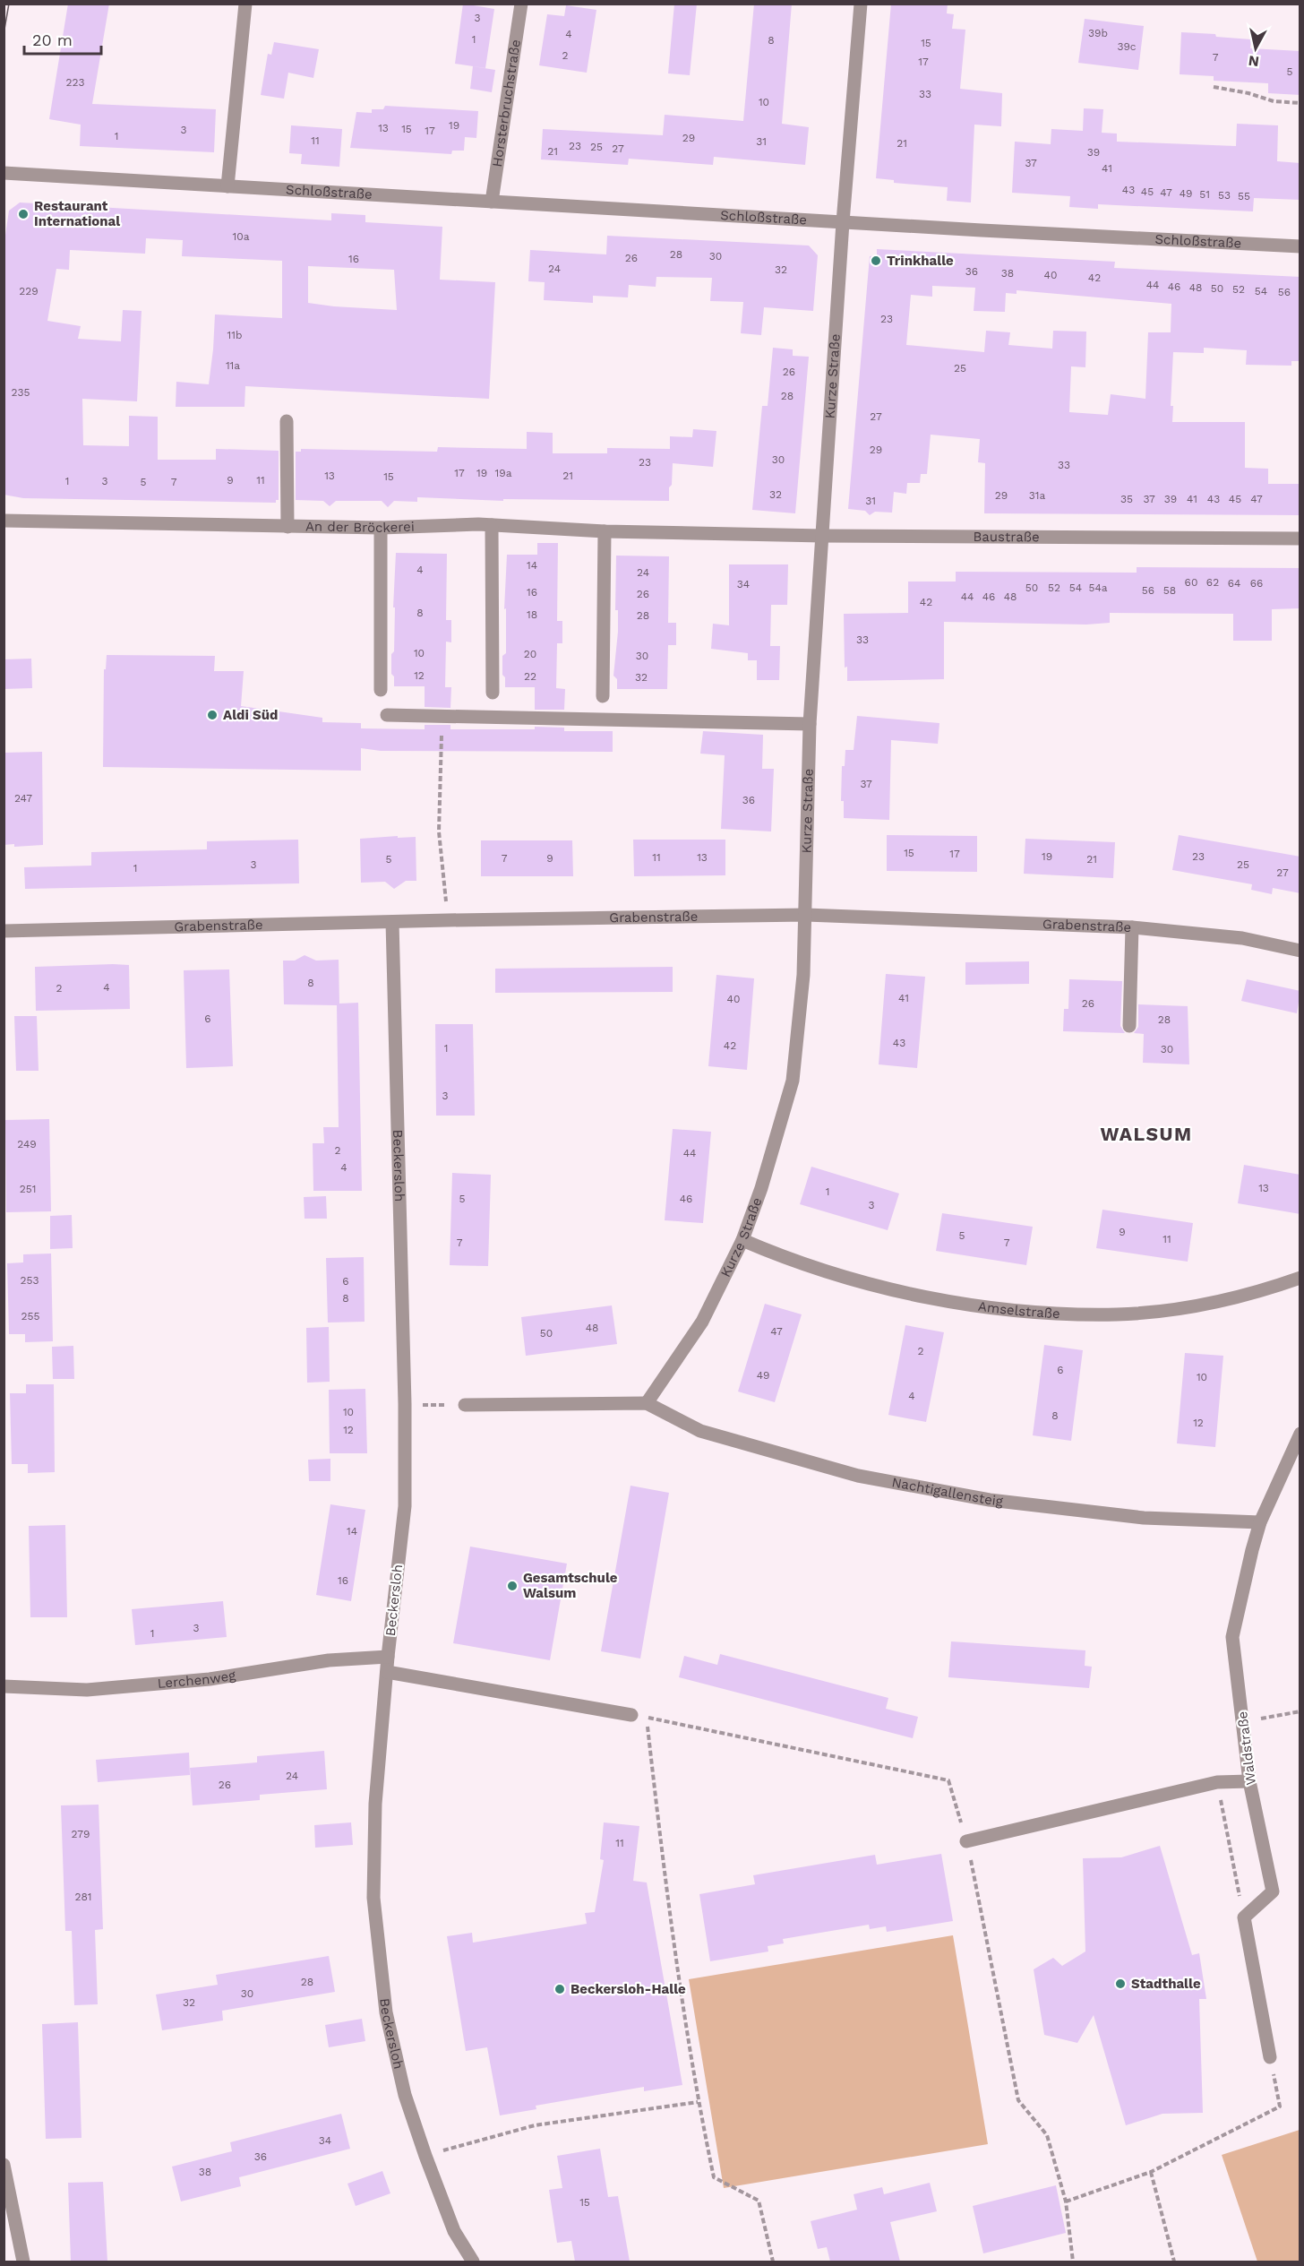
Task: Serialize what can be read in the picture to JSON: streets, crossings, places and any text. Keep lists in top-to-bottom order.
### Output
{
  "streets": {
    "street": [
      "Horsterbruchstraße",
      "Schloßstraße",
      "Kurze Straße",
      "An der Bröckerei",
      "Baustraße",
      "Grabenstraße",
      "Beckersloh",
      "Amselstraße",
      "Nachtigallensteig",
      "Lerchenweg",
      "Waldstraße"
    ]
  },
  "crossings": [
    ["Horsterbruchstraße", "Schloßstraße"],
    ["Schloßstraße", "Kurze Straße"],
    ["Kurze Straße", "Baustraße"],
    ["Kurze Straße", "Grabenstraße"],
    ["Kurze Straße", "Amselstraße"],
    ["Kurze Straße", "Nachtigallensteig"],
    ["An der Bröckerei", "Baustraße"],
    ["Grabenstraße", "Beckersloh"],
    ["Beckersloh", "Lerchenweg"],
    ["Nachtigallensteig", "Waldstraße"]
  ],
  "districts": ["WALSUM"],
  "places": [
    "Restaurant International",
    "Trinkhalle",
    "Aldi Süd",
    "Gesamtschule Walsum",
    "Stadthalle",
    "Beckersloh-Halle"
  ],
  "house_numbers": [
    "3",
    "39b",
    "4",
    "1",
    "8",
    "15",
    "39c",
    "2",
    "7",
    "17",
    "5",
    "223",
    "33",
    "10",
    "19",
    "13",
    "15",
    "3",
    "17",
    "1",
    "29",
    "11",
    "31",
    "21",
    "23",
    "25",
    "27",
    "21",
    "39",
    "37",
    "41",
    "43",
    "45",
    "47",
    "49",
    "51",
    "53",
    "55",
    "10a",
    "28",
    "30",
    "26",
    "16",
    "24",
    "32",
    "36",
    "38",
    "40",
    "42",
    "44",
    "46",
    "48",
    "50",
    "52",
    "229",
    "54",
    "56",
    "23",
    "11b",
    "11a",
    "25",
    "26",
    "235",
    "28",
    "27",
    "29",
    "30",
    "23",
    "33",
    "17",
    "19",
    "19a",
    "13",
    "21",
    "15",
    "9",
    "11",
    "1",
    "3",
    "5",
    "7",
    "32",
    "29",
    "31a",
    "35",
    "37",
    "39",
    "41",
    "43",
    "45",
    "47",
    "31",
    "14",
    "4",
    "24",
    "60",
    "62",
    "64",
    "66",
    "34",
    "50",
    "52",
    "54",
    "54a",
    "56",
    "58",
    "16",
    "26",
    "44",
    "46",
    "48",
    "42",
    "8",
    "18",
    "28",
    "33",
    "10",
    "20",
    "30",
    "12",
    "22",
    "32",
    "37",
    "247",
    "36",
    "15",
    "17",
    "19",
    "23",
    "11",
    "13",
    "7",
    "9",
    "5",
    "21",
    "3",
    "25",
    "1",
    "27",
    "8",
    "4",
    "2",
    "41",
    "40",
    "26",
    "6",
    "28",
    "43",
    "42",
    "1",
    "30",
    "3",
    "249",
    "2",
    "44",
    "4",
    "13",
    "251",
    "1",
    "5",
    "46",
    "3",
    "9",
    "5",
    "11",
    "7",
    "7",
    "253",
    "6",
    "8",
    "255",
    "48",
    "47",
    "50",
    "2",
    "6",
    "49",
    "10",
    "4",
    "10",
    "8",
    "12",
    "12",
    "14",
    "16",
    "3",
    "1",
    "24",
    "26",
    "279",
    "11",
    "281",
    "28",
    "30",
    "32",
    "34",
    "36",
    "38",
    "15"
  ],
  "scale_bar": "20 m",
  "north": "bottom"
}
